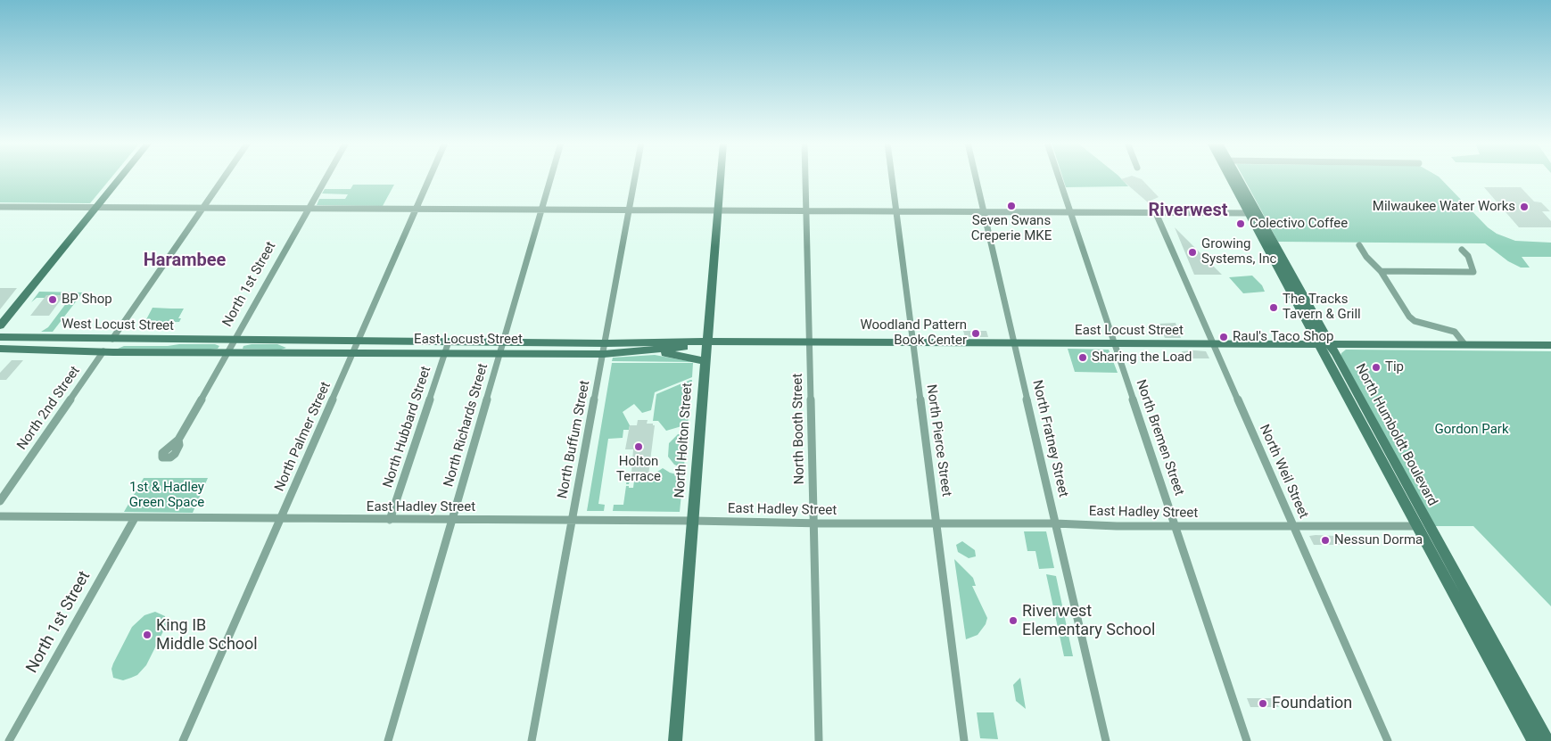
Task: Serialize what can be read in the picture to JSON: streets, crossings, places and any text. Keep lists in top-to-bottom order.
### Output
{
  "streets": {
    "main road": [
      "West Locust Street",
      "East Locust Street",
      "North Humboldt Boulevard",
      "North Holton Street"
    ],
    "street": [
      "North 1st Street",
      "North 2nd Street",
      "North Richards Street",
      "North Hubbard Street",
      "North Booth Street",
      "North Palmer Street",
      "North Bremen Street",
      "North Fratney Street",
      "North Buffum Street",
      "North Pierce Street",
      "North Weil Street",
      "East Hadley Street"
    ]
  },
  "crossings": [
    ["North 1st Street", "West Locust Street"],
    ["North 1st Street", "East Locust Street"],
    ["North 1st Street", "East Hadley Street"],
    ["West Locust Street", "East Locust Street"],
    ["West Locust Street", "North 2nd Street"],
    ["East Locust Street", "North Richards Street"],
    ["East Locust Street", "North Hubbard Street"],
    ["East Locust Street", "North Booth Street"],
    ["East Locust Street", "North Humboldt Boulevard"],
    ["East Locust Street", "North Palmer Street"],
    ["East Locust Street", "North Bremen Street"],
    ["East Locust Street", "North Fratney Street"],
    ["East Locust Street", "North Buffum Street"],
    ["East Locust Street", "North Holton Street"],
    ["East Locust Street", "North Pierce Street"],
    ["East Locust Street", "North Weil Street"],
    ["North Richards Street", "East Hadley Street"],
    ["North Hubbard Street", "East Hadley Street"],
    ["North Booth Street", "East Hadley Street"],
    ["North Humboldt Boulevard", "East Hadley Street"],
    ["North Palmer Street", "East Hadley Street"],
    ["North Bremen Street", "East Hadley Street"],
    ["North Fratney Street", "East Hadley Street"],
    ["North Buffum Street", "East Hadley Street"],
    ["North Holton Street", "East Hadley Street"],
    ["North Pierce Street", "East Hadley Street"],
    ["North Weil Street", "East Hadley Street"]
  ],
  "districts": ["Riverwest", "Harambee"],
  "parks": ["Gordon Park", "1st & Hadley Green Space"],
  "places": [
    "Seven Swans Creperie MKE",
    "Milwaukee Water Works",
    "Colectivo Coffee",
    "Growing Systems, Inc",
    "BP Shop",
    "The Tracks Tavern & Grill",
    "Woodland Pattern Book Center",
    "Raul's Taco Shop",
    "Sharing the Load",
    "Tip",
    "Holton Terrace",
    "Nessun Dorma",
    "Riverwest Elementary School",
    "King IB Middle School",
    "Foundation"
  ]
}
